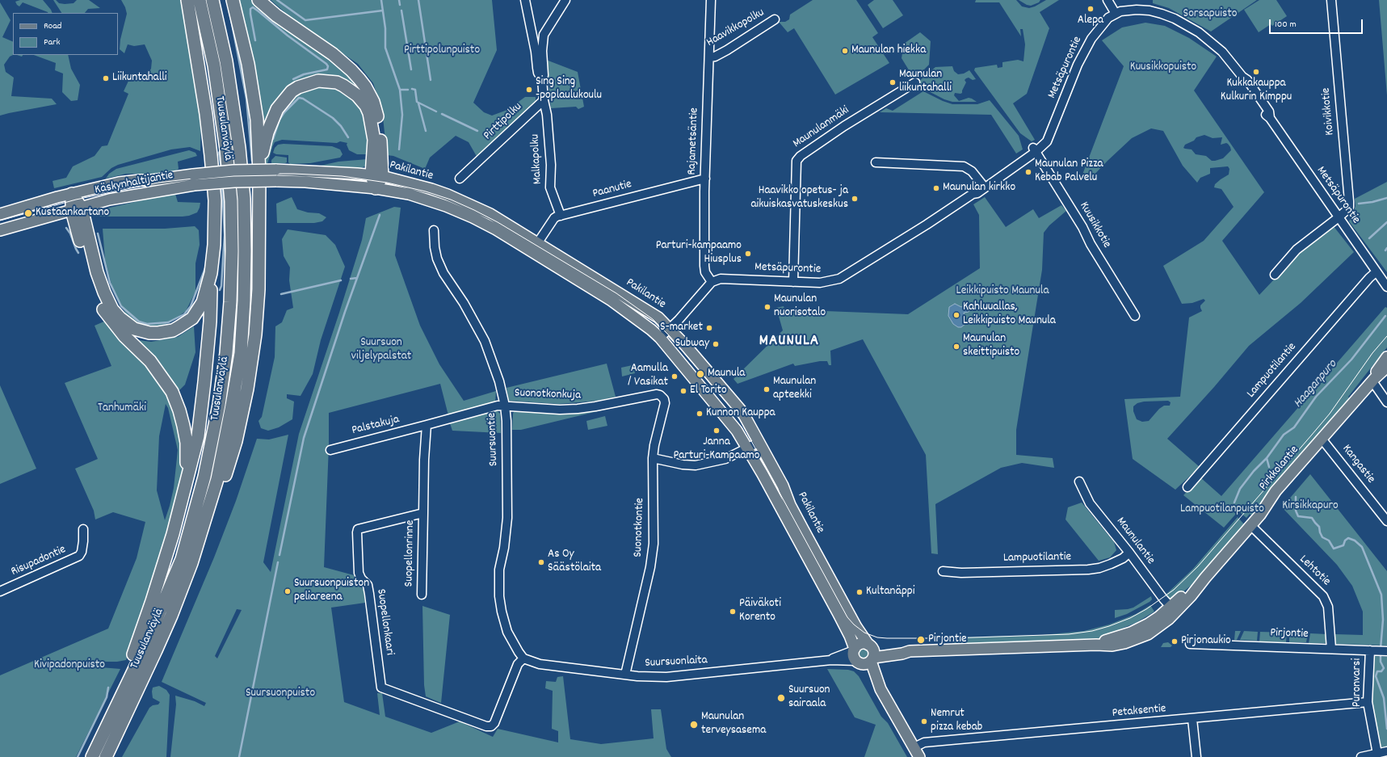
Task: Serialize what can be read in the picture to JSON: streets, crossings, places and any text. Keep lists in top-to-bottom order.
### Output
{
  "streets": {
    "highway": ["Tuusulanväylä"],
    "main road": ["Pakilantie", "Käskynhaltijantie", "Pirkkolantie"],
    "street": [
      "Haavikkopolku",
      "Metsäpurontie",
      "Koivikkotie",
      "Pirttipolku",
      "Maunulanmäki",
      "Rajametsäntie",
      "Malkapolku",
      "Paanutie",
      "Kuusikkotie",
      "Lampuotilantie",
      "Suonotkonkuja",
      "Palstakuja",
      "Suursuontie",
      "Kangastie",
      "Suonotkontie",
      "Maunulantie",
      "Suopellonrinne",
      "Risupadontie",
      "Lehtotie",
      "Suopellonkaari",
      "Pirjontie",
      "Suursuonlaita",
      "Puronvarsi",
      "Petaksentie"
    ]
  },
  "crossings": [
    ["Haavikkopolku", "Rajametsäntie"],
    ["Metsäpurontie", "Koivikkotie"],
    ["Metsäpurontie", "Maunulanmäki"],
    ["Metsäpurontie", "Rajametsäntie"],
    ["Metsäpurontie", "Kuusikkotie"],
    ["Metsäpurontie", "Lampuotilantie"],
    ["Pirttipolku", "Malkapolku"],
    ["Rajametsäntie", "Paanutie"],
    ["Malkapolku", "Paanutie"],
    ["Pakilantie", "Käskynhaltijantie"],
    ["Pakilantie", "Paanutie"],
    ["Pakilantie", "Suursuonlaita"],
    ["Pakilantie", "Petaksentie"],
    ["Lampuotilantie", "Maunulantie"],
    ["Suonotkonkuja", "Suursuontie"],
    ["Suonotkonkuja", "Suonotkontie"],
    ["Suursuontie", "Suopellonkaari"],
    ["Suursuontie", "Suursuonlaita"],
    ["Kangastie", "Pirkkolantie"],
    ["Pirkkolantie", "Maunulantie"],
    ["Pirkkolantie", "Lehtotie"],
    ["Suonotkontie", "Suursuonlaita"],
    ["Suopellonrinne", "Suopellonkaari"],
    ["Lehtotie", "Pirjontie"],
    ["Suopellonkaari", "Suursuonlaita"],
    ["Pirjontie", "Puronvarsi"],
    ["Puronvarsi", "Petaksentie"]
  ],
  "districts": ["MAUNULA"],
  "water": ["Haaganpuro"],
  "parks": [
    "Sorsapuisto",
    "Pirttipolunpuisto",
    "Kuusikkopuisto",
    "Leikkipuisto Maunula",
    "Suursuon viljelypalstat",
    "Tanhumäki",
    "Kirsikkapuro",
    "Lampuotilanpuisto",
    "Kivipadonpuisto",
    "Suursuonpuisto"
  ],
  "places": [
    "Alepa",
    "Maunulan hiekka",
    "Kukkakauppa Kulkurin Kimppu",
    "Liikuntahalli",
    "Maunulan liikuntahalli",
    "Sing Sing -poplaulukoulu",
    "Maunulan Pizza Kebab Palvelu",
    "Maunulan kirkko",
    "Haavikko opetus- ja aikuiskasvatuskeskus",
    "Kustaankartano",
    "Parturi-kampaamo Hiusplus",
    "Maunulan nuorisotalo",
    "Kahluuallas, Leikkipuisto Maunula",
    "S-market",
    "Subway",
    "Maunulan skeittipuisto",
    "Maunula",
    "Aamulla / Vasikat",
    "Maunulan apteekki",
    "El Torito",
    "Kunnon Kauppa",
    "Janna Parturi-Kampaamo",
    "As Oy Säästölaita",
    "Suursuonpuiston peliareena",
    "Kultanäppi",
    "Päiväkoti Korento",
    "Pirjontie",
    "Pirjonaukio",
    "Suursuon sairaala",
    "Nemrut pizza kebab",
    "Maunulan terveysasema"
  ],
  "legend": ["Road", "Park"],
  "scale_bar": "100 m"
}
